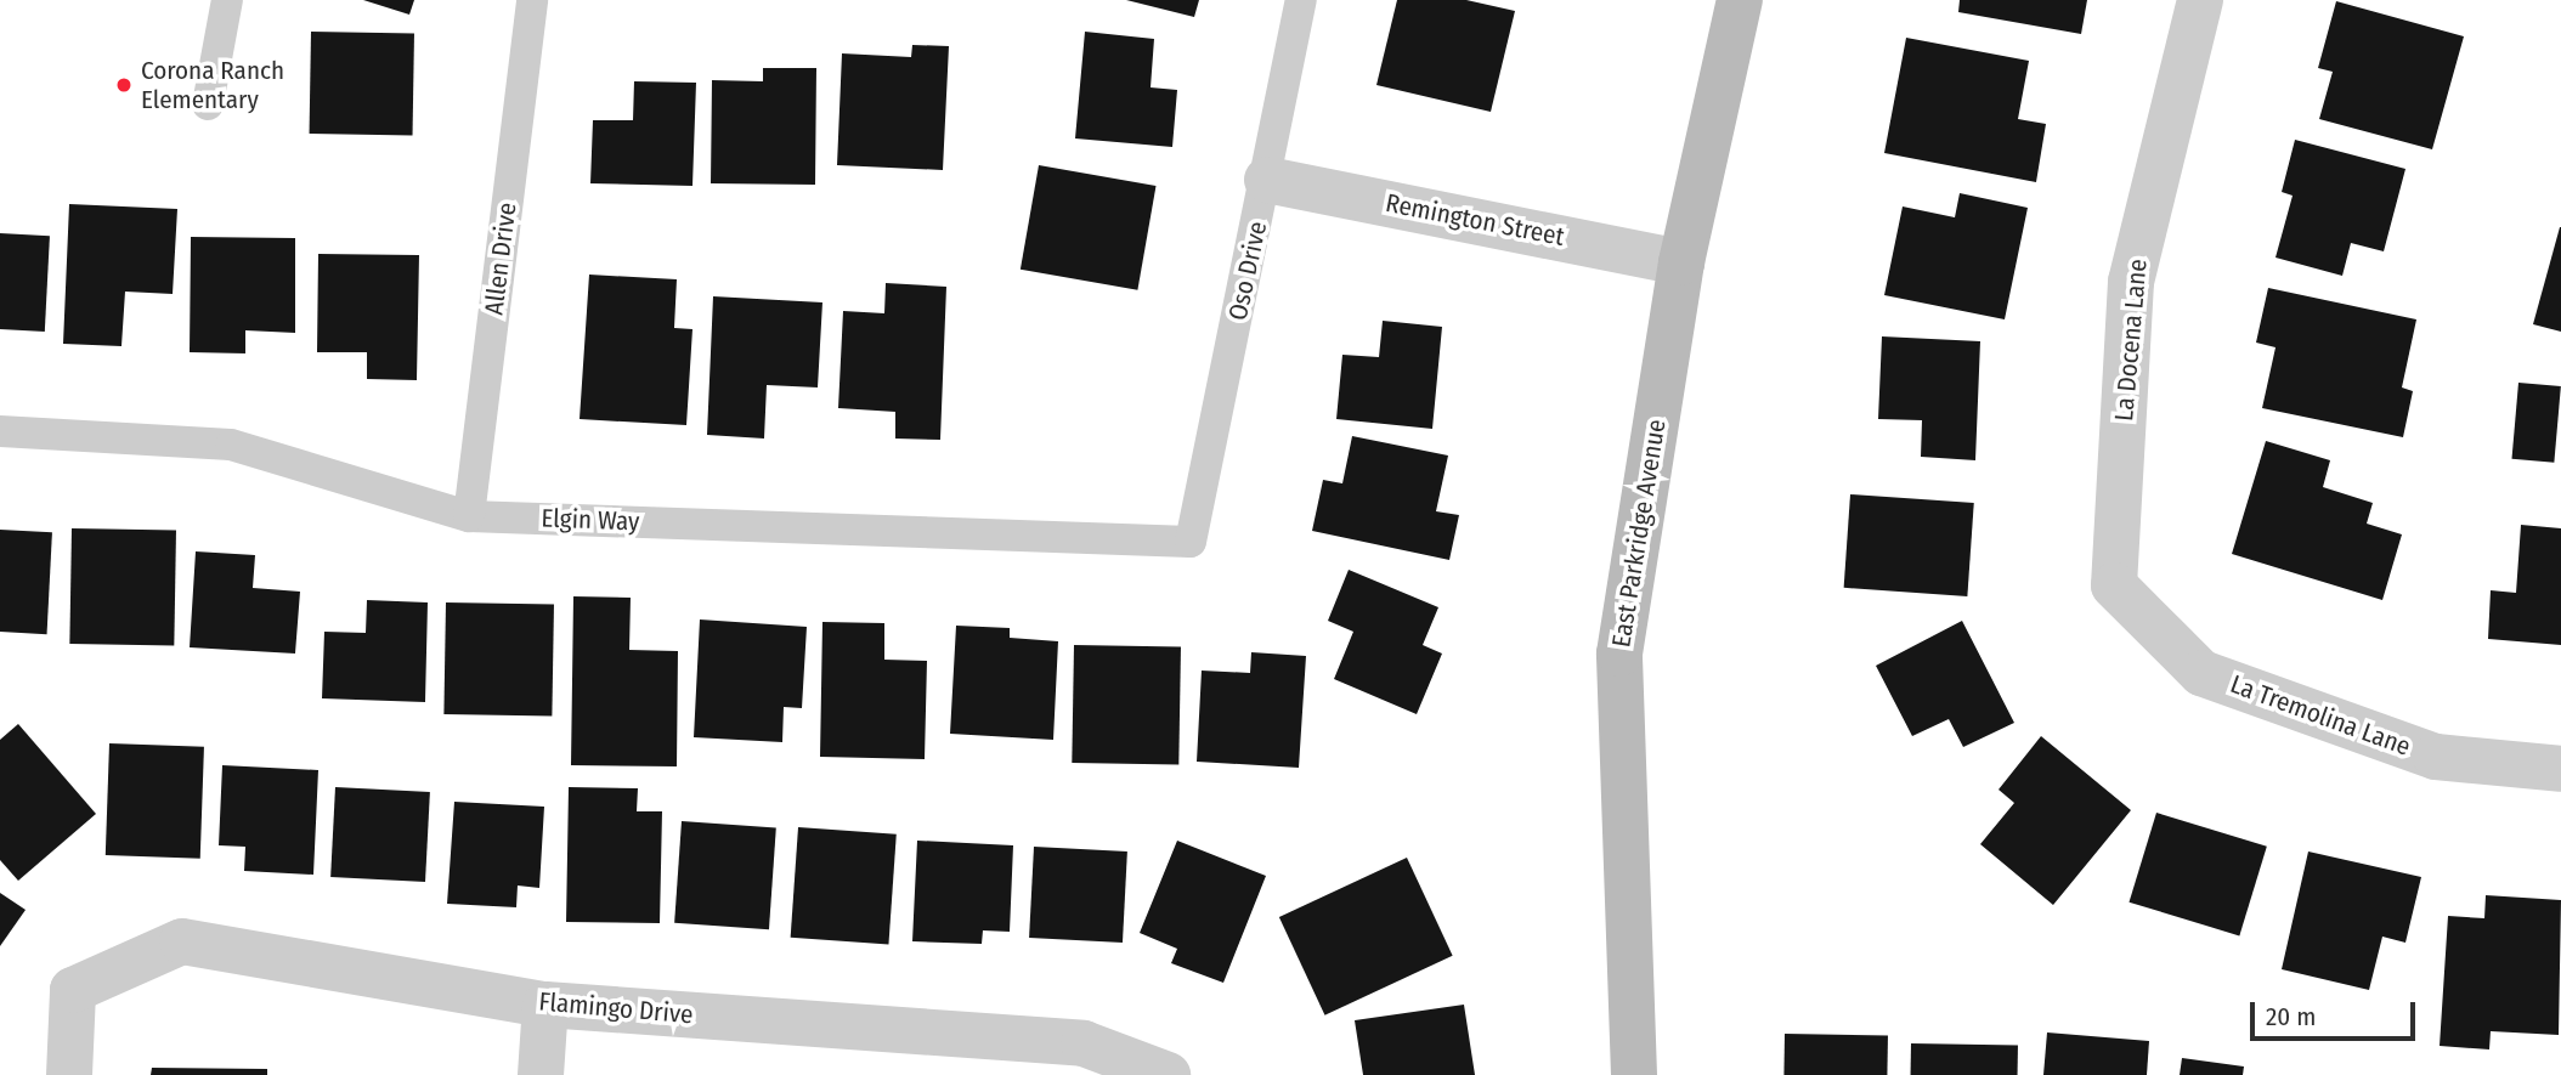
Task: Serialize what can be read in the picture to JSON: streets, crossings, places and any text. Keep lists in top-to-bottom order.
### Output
{
  "streets": {
    "main road": ["East Parkridge Avenue"],
    "street": [
      "Remington Street",
      "La Docena Lane",
      "La Tremolina Lane",
      "Flamingo Drive"
    ],
    "lane": ["Allen Drive", "Oso Drive", "Elgin Way"]
  },
  "crossings": [
    ["Remington Street", "Oso Drive"],
    ["Remington Street", "East Parkridge Avenue"],
    ["Allen Drive", "Elgin Way"],
    ["Oso Drive", "Elgin Way"],
    ["La Docena Lane", "La Tremolina Lane"]
  ],
  "places": ["Corona Ranch Elementary"],
  "scale_bar": "20 m"
}
